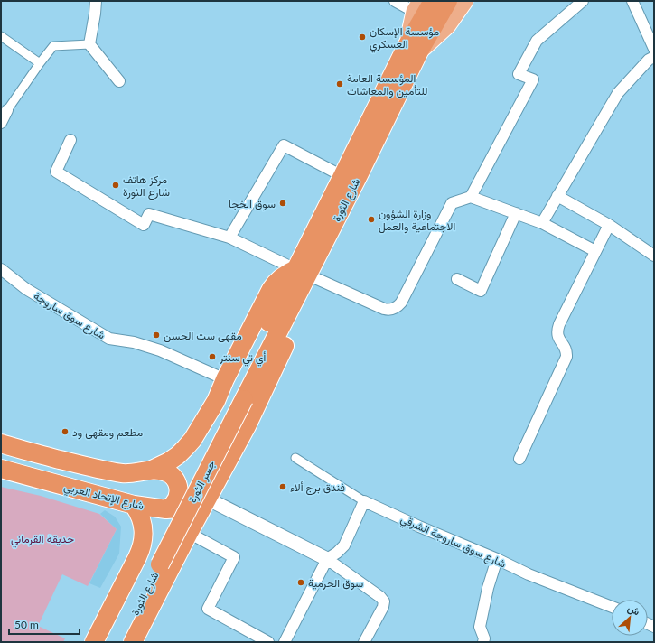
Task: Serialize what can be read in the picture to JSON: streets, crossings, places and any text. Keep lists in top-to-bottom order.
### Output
{
  "streets": {
    "highway": ["شارع الثورة", "جسر الثورة", "شارع الإتحاد العربي"],
    "street": ["شارع سوق ساروجة", "شارع سوق ساروجة الشرقي"]
  },
  "crossings": [
    ["شارع الثورة", "شارع سوق ساروجة"],
    ["شارع الثورة", "جسر الثورة"],
    ["شارع سوق ساروجة", "جسر الثورة"]
  ],
  "parks": ["حديقة القرماني"],
  "places": [
    "مؤسسة الإسكان العسكري",
    "المؤسسة العامة للتأمين والمعاشات",
    "مركز هاتف شارع الثورة",
    "سوق الخجا",
    "وزارة الشؤون الاجتماعية والعمل",
    "مقهى ست الحسن",
    "أي تي سنتر",
    "مطعم ومقهى ود",
    "فندق برج ألاء",
    "سوق الحرمية"
  ],
  "scale_bar": "50 m",
  "north": "top right"
}
